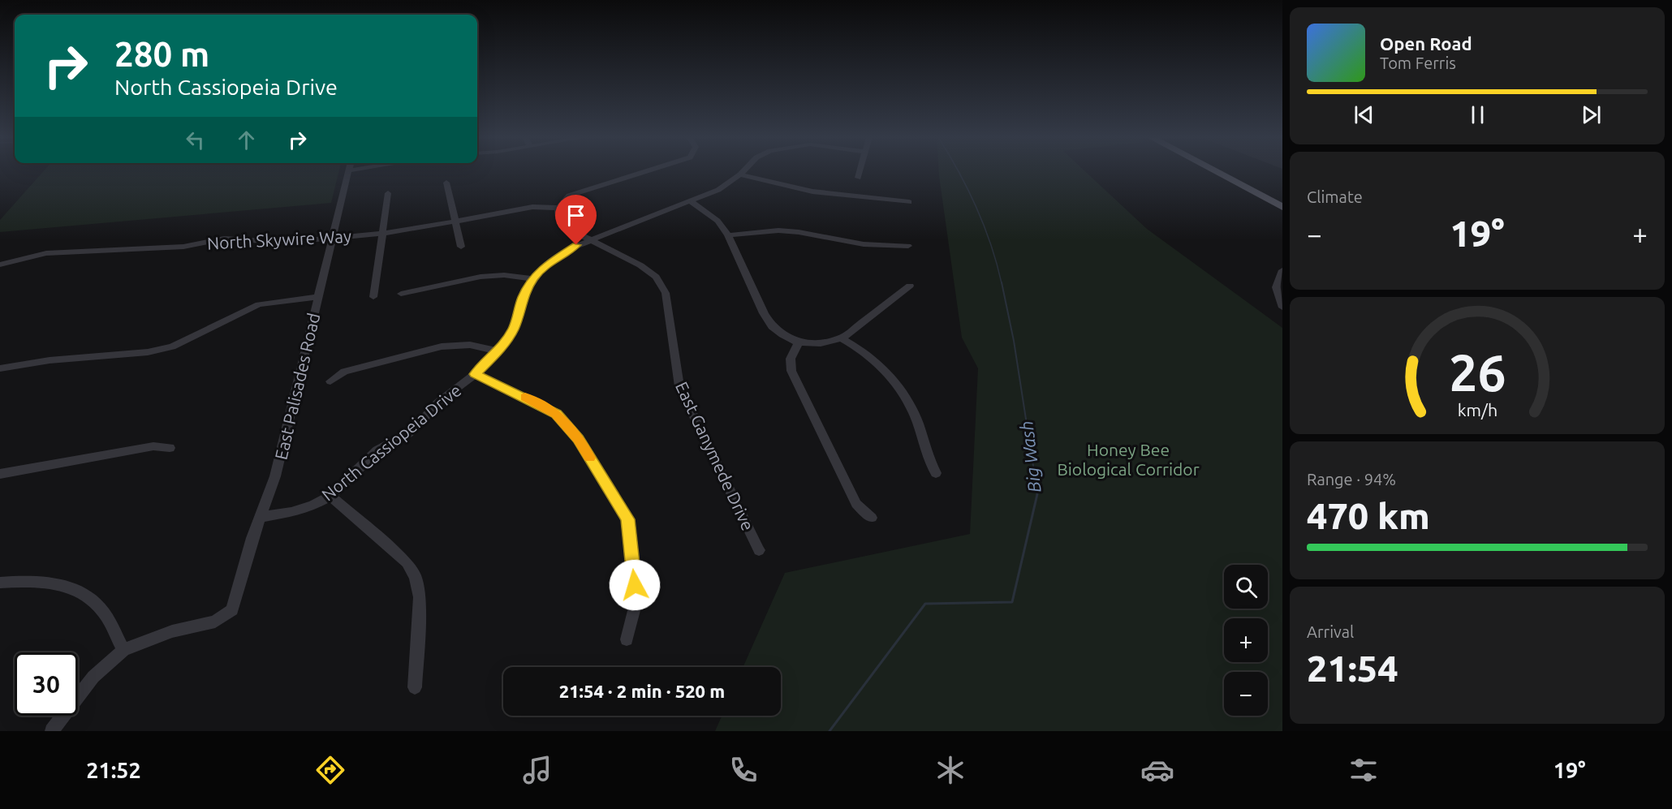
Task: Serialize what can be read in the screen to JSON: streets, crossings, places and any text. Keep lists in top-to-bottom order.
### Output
{
  "streets": {
    "street": [
      "North Skywire Way",
      "East Palisades Road",
      "North Cassiopeia Drive",
      "East Ganymede Drive"
    ]
  },
  "crossings": [
    ["North Skywire Way", "East Palisades Road"],
    ["North Skywire Way", "East Ganymede Drive"],
    ["East Palisades Road", "North Cassiopeia Drive"],
    ["North Cassiopeia Drive", "East Ganymede Drive"]
  ],
  "water": ["Big Wash"],
  "parks": ["Honey Bee Biological Corridor"],
  "page": {
    "turn": ["280 m", "North Cassiopeia Drive"],
    "song": ["Open Road", "Tom Ferris"],
    "tile": [
      "Climate",
      ["Range · 94%", "470 km"],
      ["Arrival", "21:54"]
    ],
    "heat": ["−", "19°", "+"],
    "map_buttons": ["+", "−"],
    "limit": "30",
    "trip": "21:54 · 2 min · 520 m",
    "tabs": ["21:52", "19°"],
    "gauge": ["26", "km/h"]
  }
}
